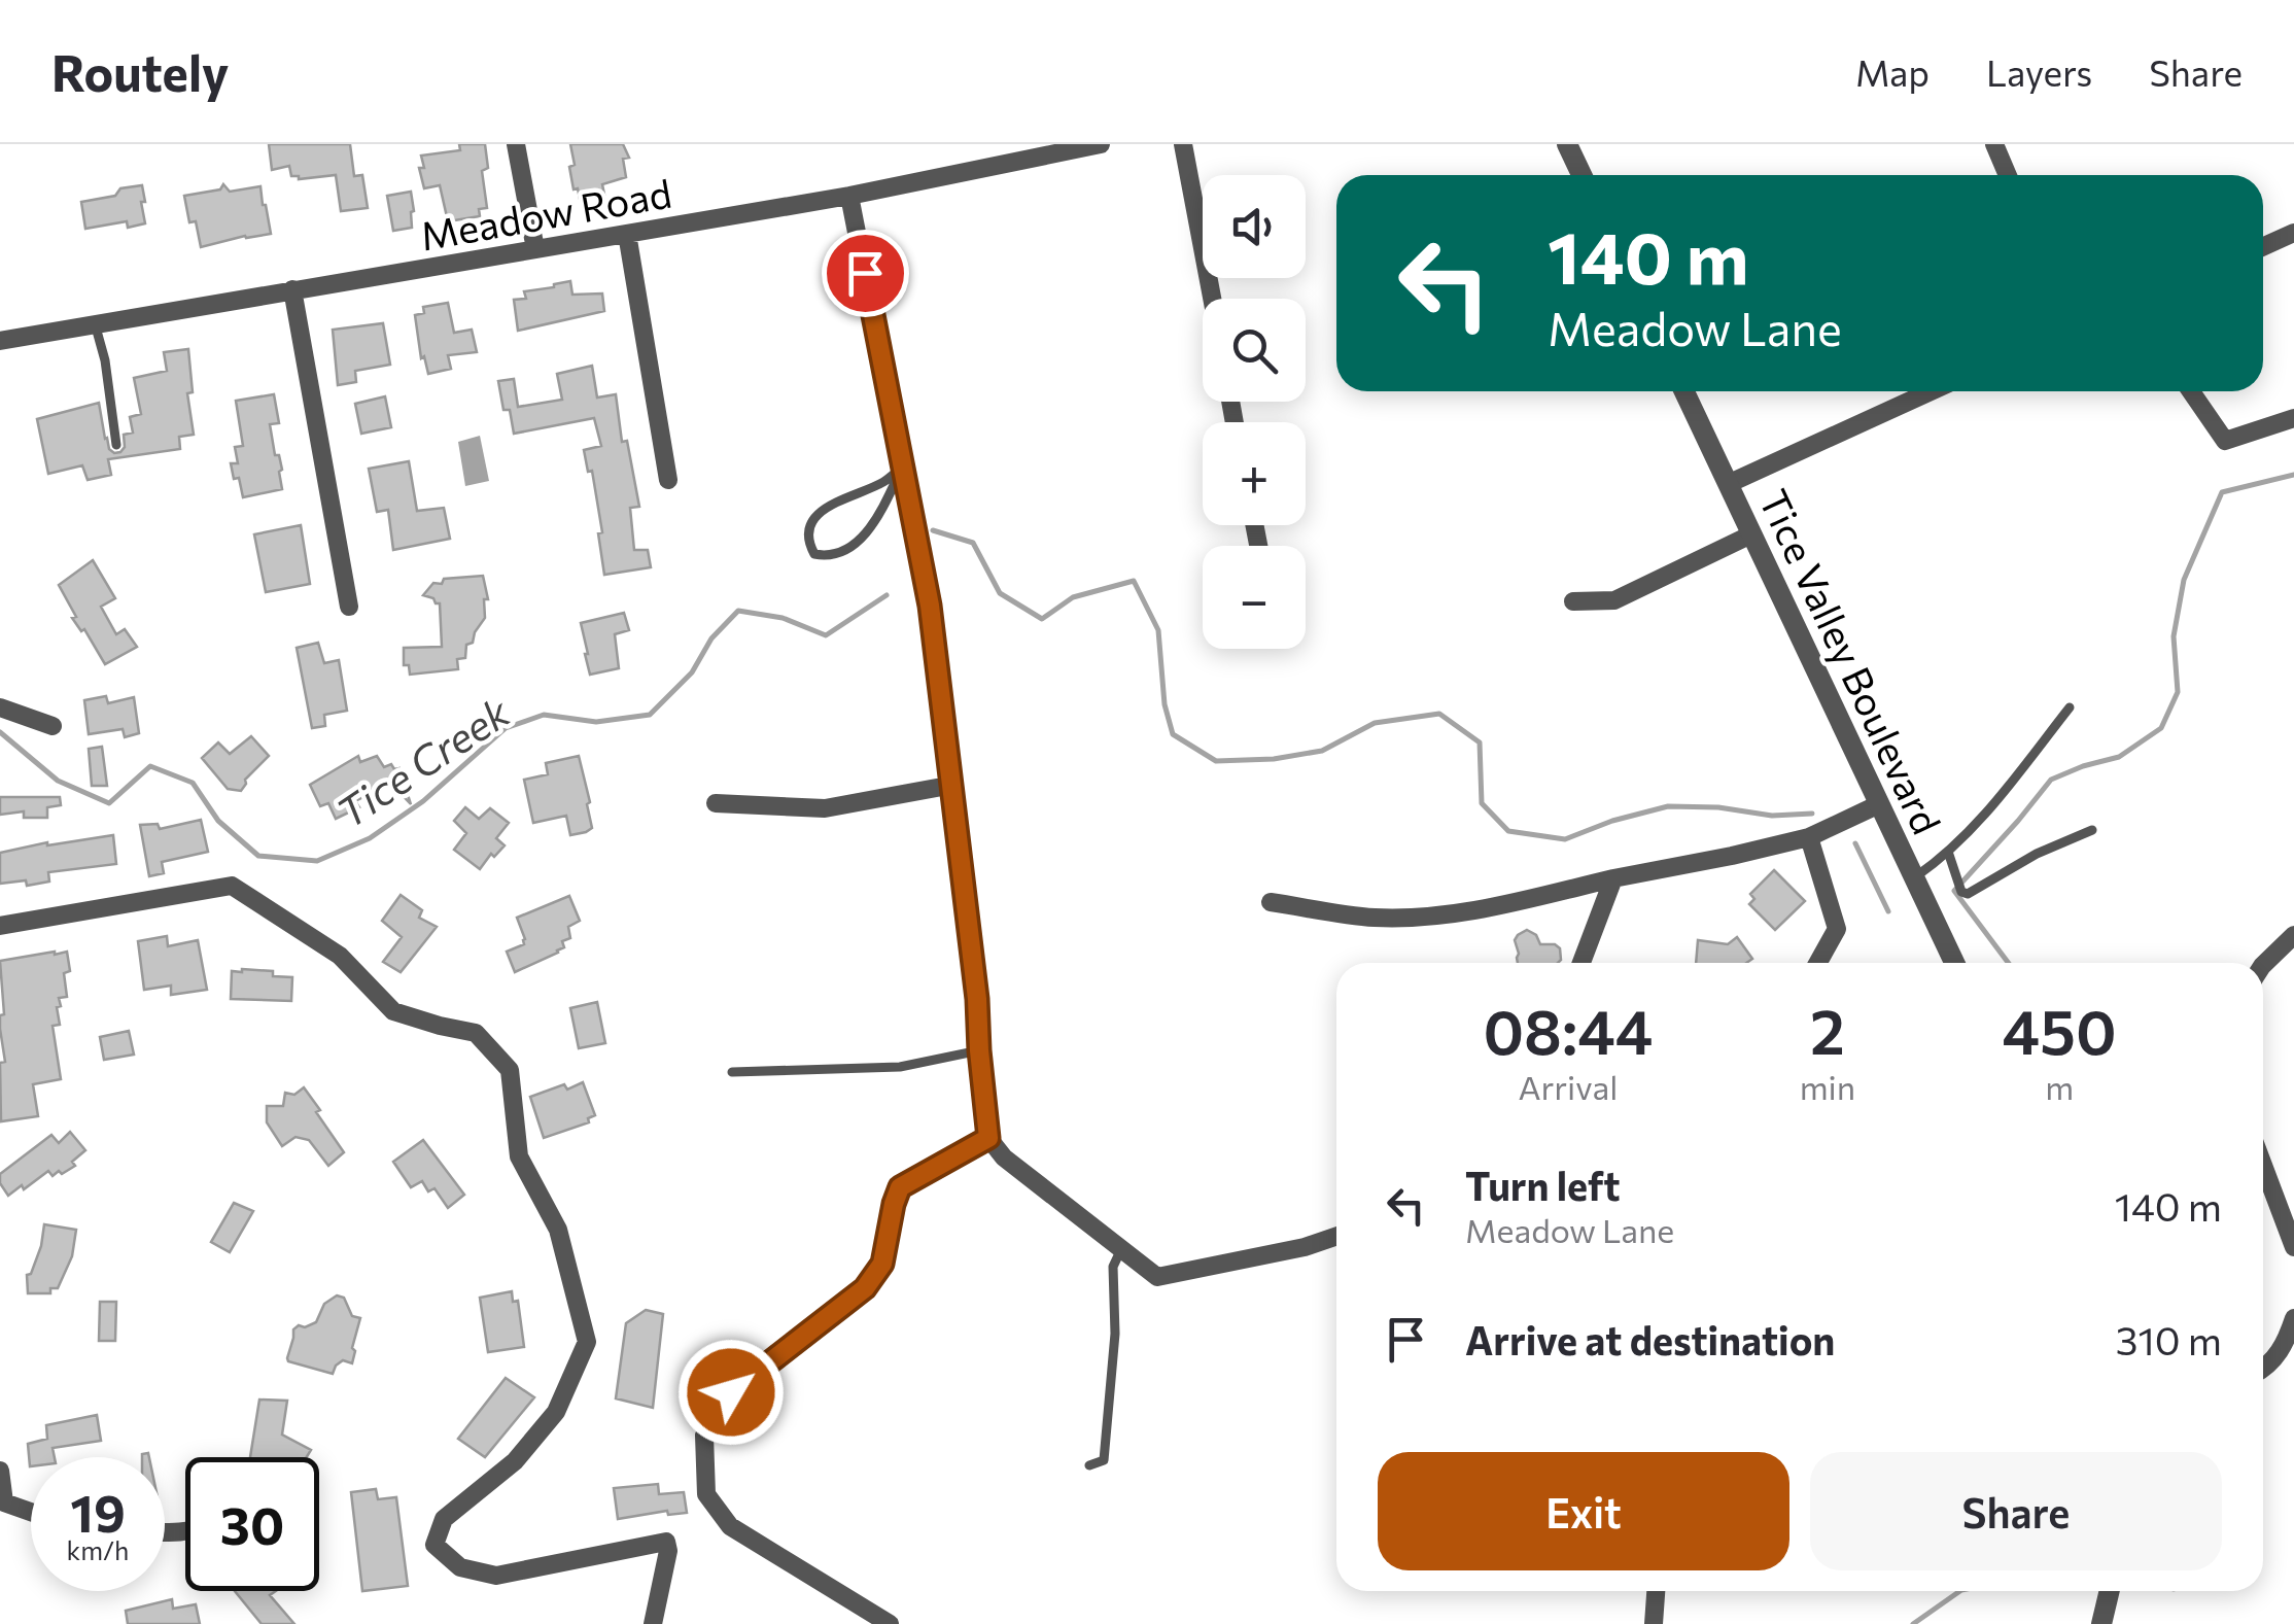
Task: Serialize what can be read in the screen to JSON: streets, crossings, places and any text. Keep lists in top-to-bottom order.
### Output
{
  "streets": {
    "street": ["Meadow Road", "Tice Valley Boulevard"]
  },
  "water": ["Tice Creek"],
  "page": {
    "header": "Routely",
    "nav": ["Map", "Layers", "Share"],
    "map_buttons": ["+", "−"],
    "turn": ["140 m", "Meadow Lane"],
    "eta": [
      "08:44",
      "Arrival",
      "2",
      "min",
      "450",
      "m"
    ],
    "list": [
      {
        "name": "Turn left",
        "note": "Meadow Lane",
        "value": "140 m"
      },
      {
        "name": "Arrive at destination",
        "value": "310 m"
      }
    ],
    "buttons": ["Exit", "Share"],
    "speed": "19 km/h",
    "limit": "30"
  }
}
